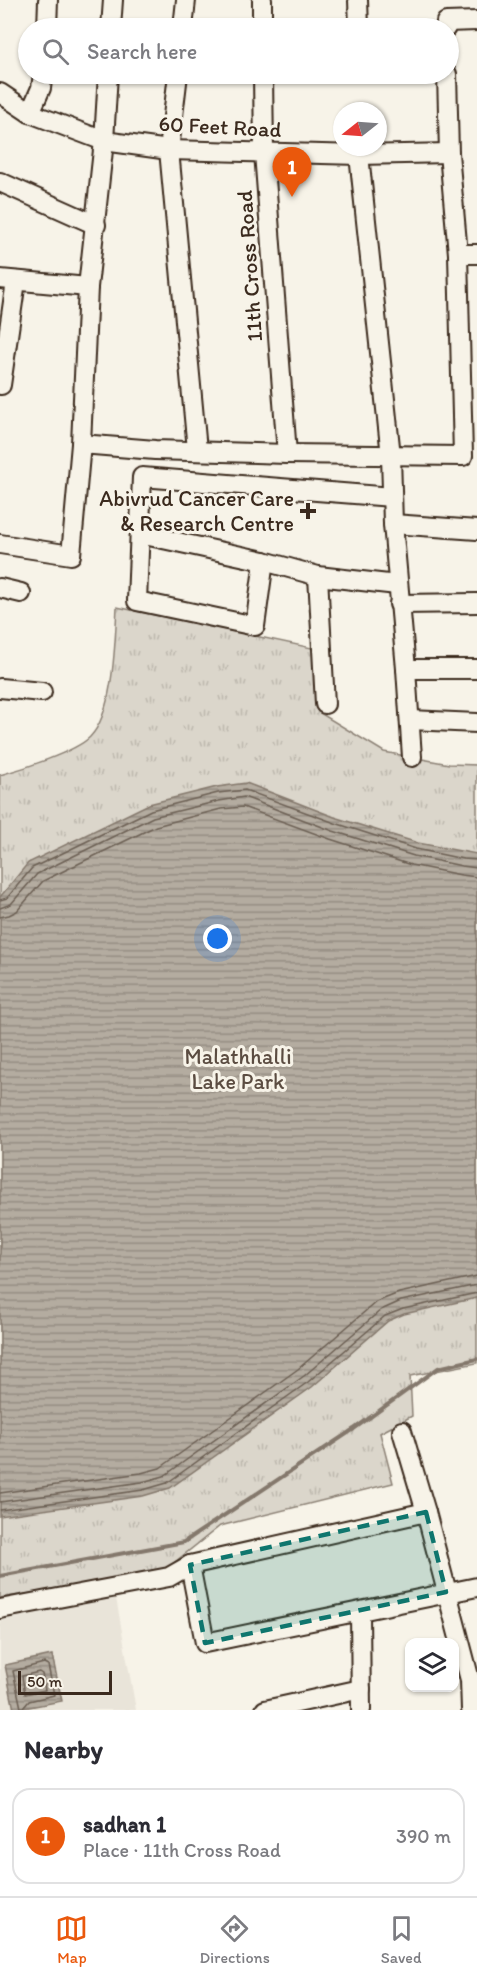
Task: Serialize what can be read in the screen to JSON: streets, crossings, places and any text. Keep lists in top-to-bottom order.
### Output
{
  "streets": {
    "street": ["60 Feet Road", "11th Cross Road"]
  },
  "crossings": [
    ["60 Feet Road", "11th Cross Road"]
  ],
  "parks": ["Malathhalli Lake Park"],
  "places": {
    "health": ["Abivrud Cancer Care & Research Centre"]
  },
  "scale_bar": "50 m",
  "north": "left",
  "page": {
    "search": "Search here",
    "pins": "1",
    "scale": "50 m",
    "heading": "Nearby",
    "list": [
      {
        "mark": "1",
        "name": "sadhan 1",
        "note": "Place · 11th Cross Road",
        "value": "390 m"
      }
    ],
    "nav": ["Map", "Directions", "Saved"]
  }
}
